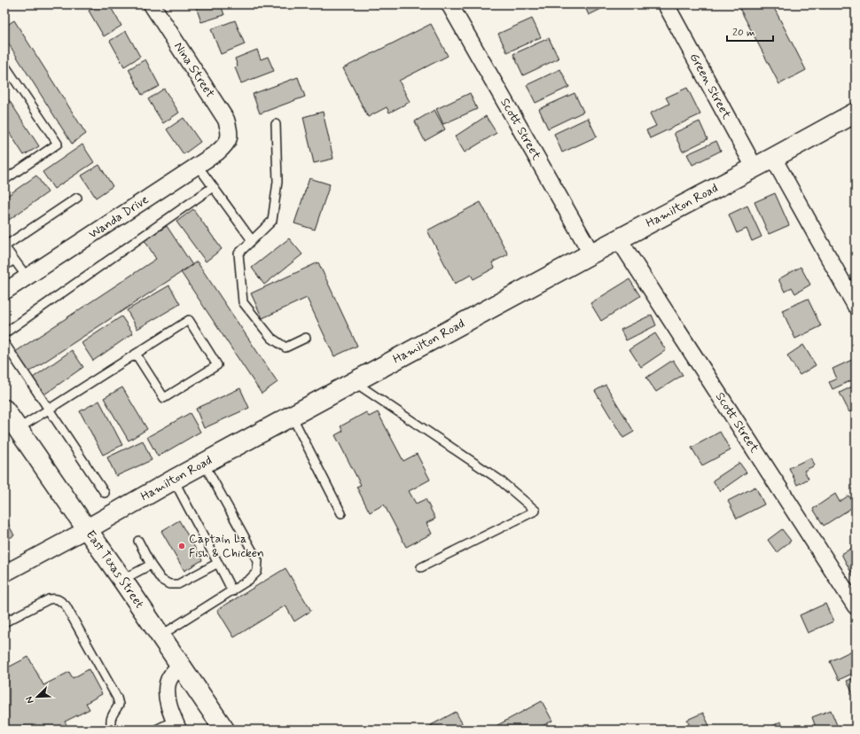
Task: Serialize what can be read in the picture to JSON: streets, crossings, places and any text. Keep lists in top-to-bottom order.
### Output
{
  "streets": {
    "street": [
      "Nina Street",
      "Green Street",
      "Scott Street",
      "Hamilton Road",
      "Wanda Drive",
      "East Texas Street"
    ]
  },
  "crossings": [
    ["Nina Street", "Wanda Drive"],
    ["Green Street", "Hamilton Road"],
    ["Scott Street", "Hamilton Road"],
    ["Hamilton Road", "East Texas Street"]
  ],
  "places": ["Captain La Fish & Chicken"],
  "scale_bar": "20 m",
  "north": "bottom left"
}
